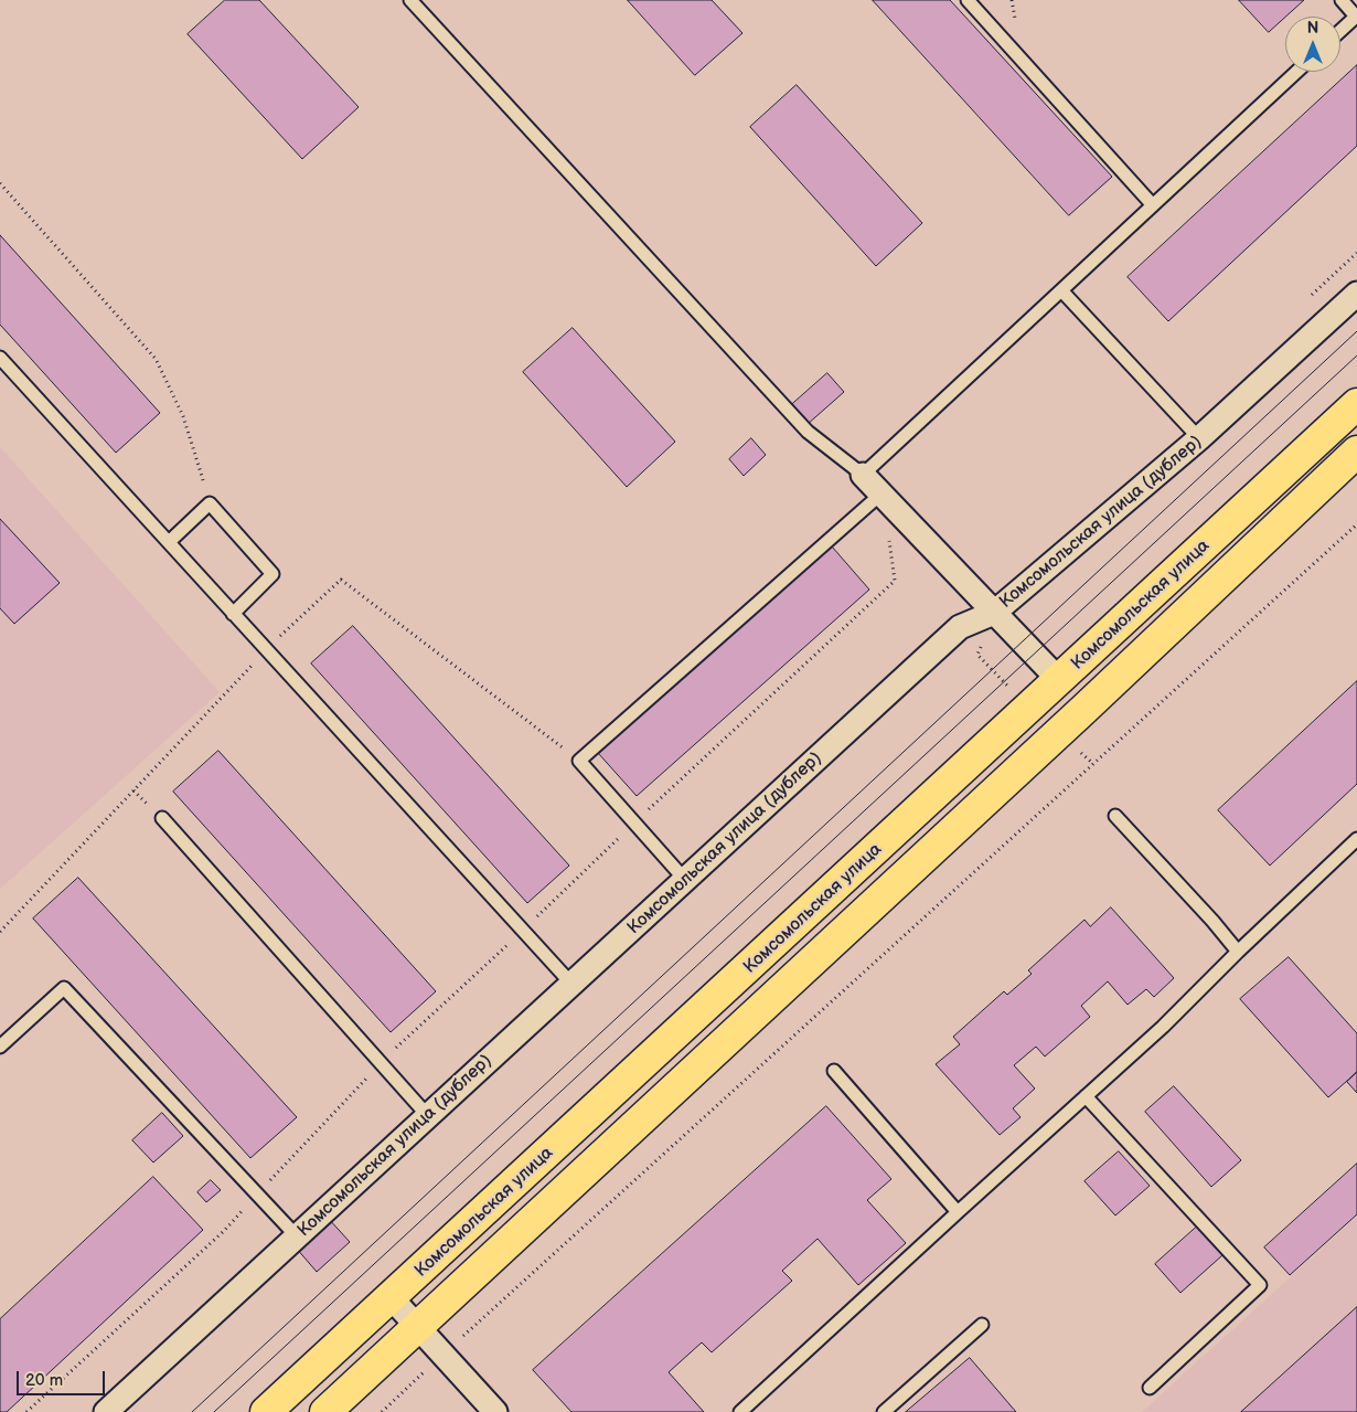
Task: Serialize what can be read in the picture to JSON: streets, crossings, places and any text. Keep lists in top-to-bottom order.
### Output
{
  "streets": {
    "main road": ["Комсомольская улица"],
    "street": ["Комсомольская улица (дублер)"]
  },
  "scale_bar": "20 m",
  "north": "top"
}
